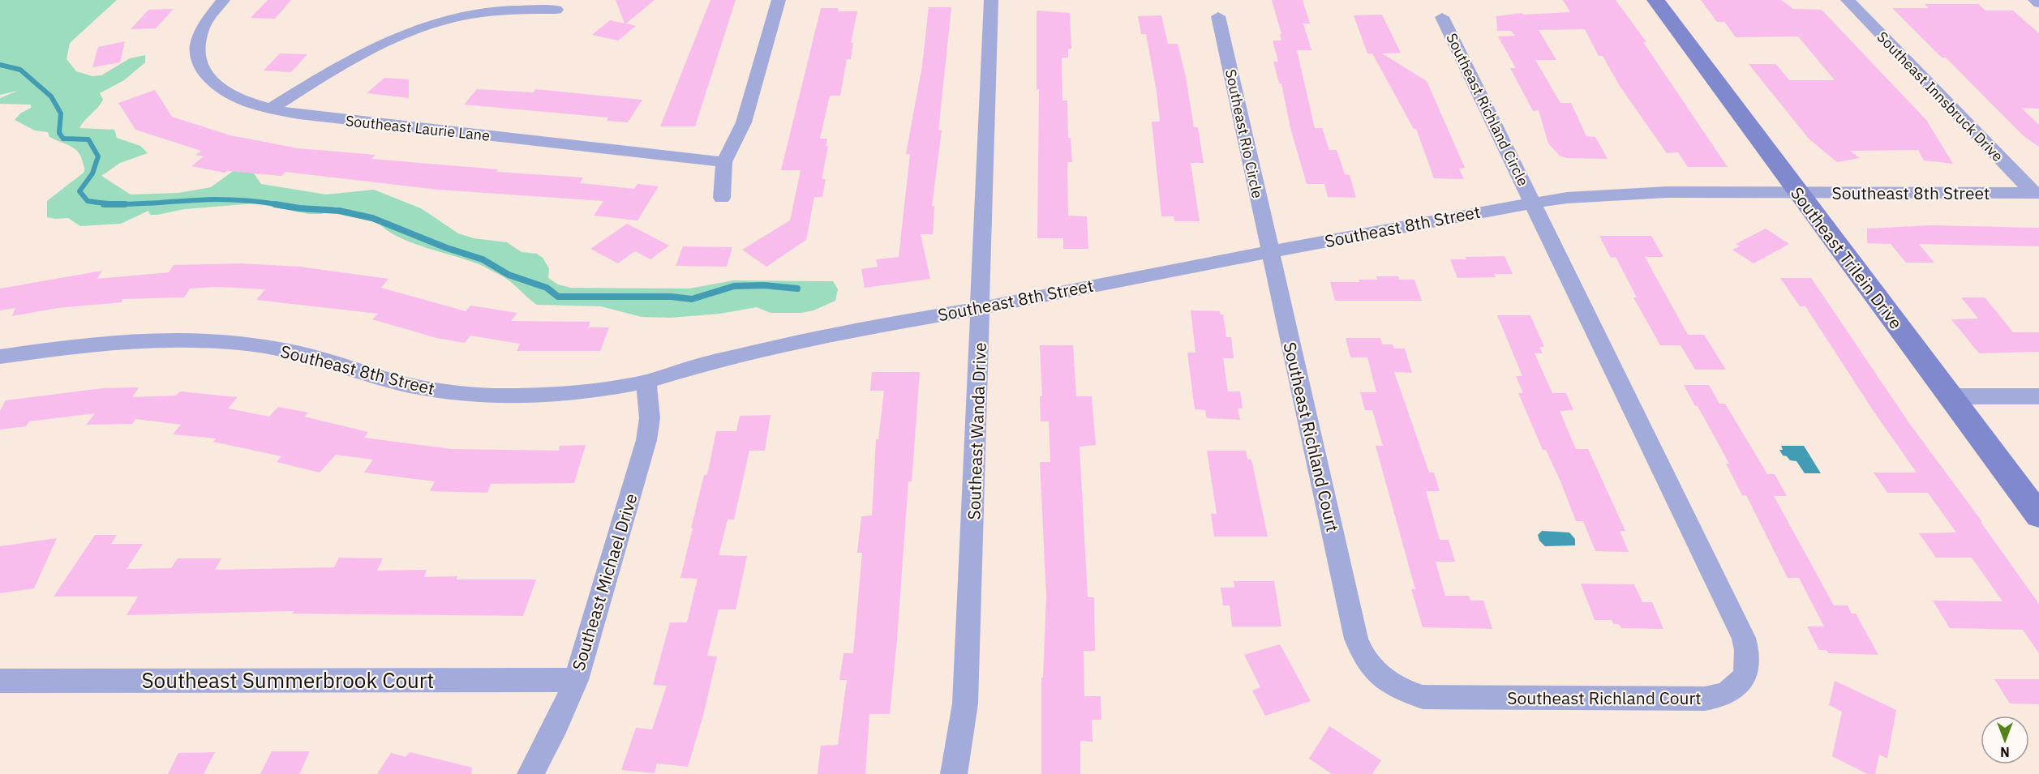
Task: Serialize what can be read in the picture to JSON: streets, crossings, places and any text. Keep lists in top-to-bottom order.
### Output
{
  "streets": {
    "street": [
      "Southeast Innsbruck Drive",
      "Southeast Richland Circle",
      "Southeast Laurie Lane",
      "Southeast Rio Circle",
      "Southeast 8th Street",
      "Southeast Trilein Drive",
      "Southeast Wanda Drive",
      "Southeast Richland Court",
      "Southeast Michael Drive",
      "Southeast Summerbrook Court"
    ]
  },
  "crossings": [
    ["Southeast Innsbruck Drive", "Southeast 8th Street"],
    ["Southeast Richland Circle", "Southeast 8th Street"],
    ["Southeast Richland Circle", "Southeast Richland Court"],
    ["Southeast Rio Circle", "Southeast 8th Street"],
    ["Southeast Rio Circle", "Southeast Richland Court"],
    ["Southeast 8th Street", "Southeast Trilein Drive"],
    ["Southeast 8th Street", "Southeast Wanda Drive"],
    ["Southeast 8th Street", "Southeast Richland Court"],
    ["Southeast 8th Street", "Southeast Michael Drive"],
    ["Southeast Michael Drive", "Southeast Summerbrook Court"]
  ],
  "north": "bottom"
}
